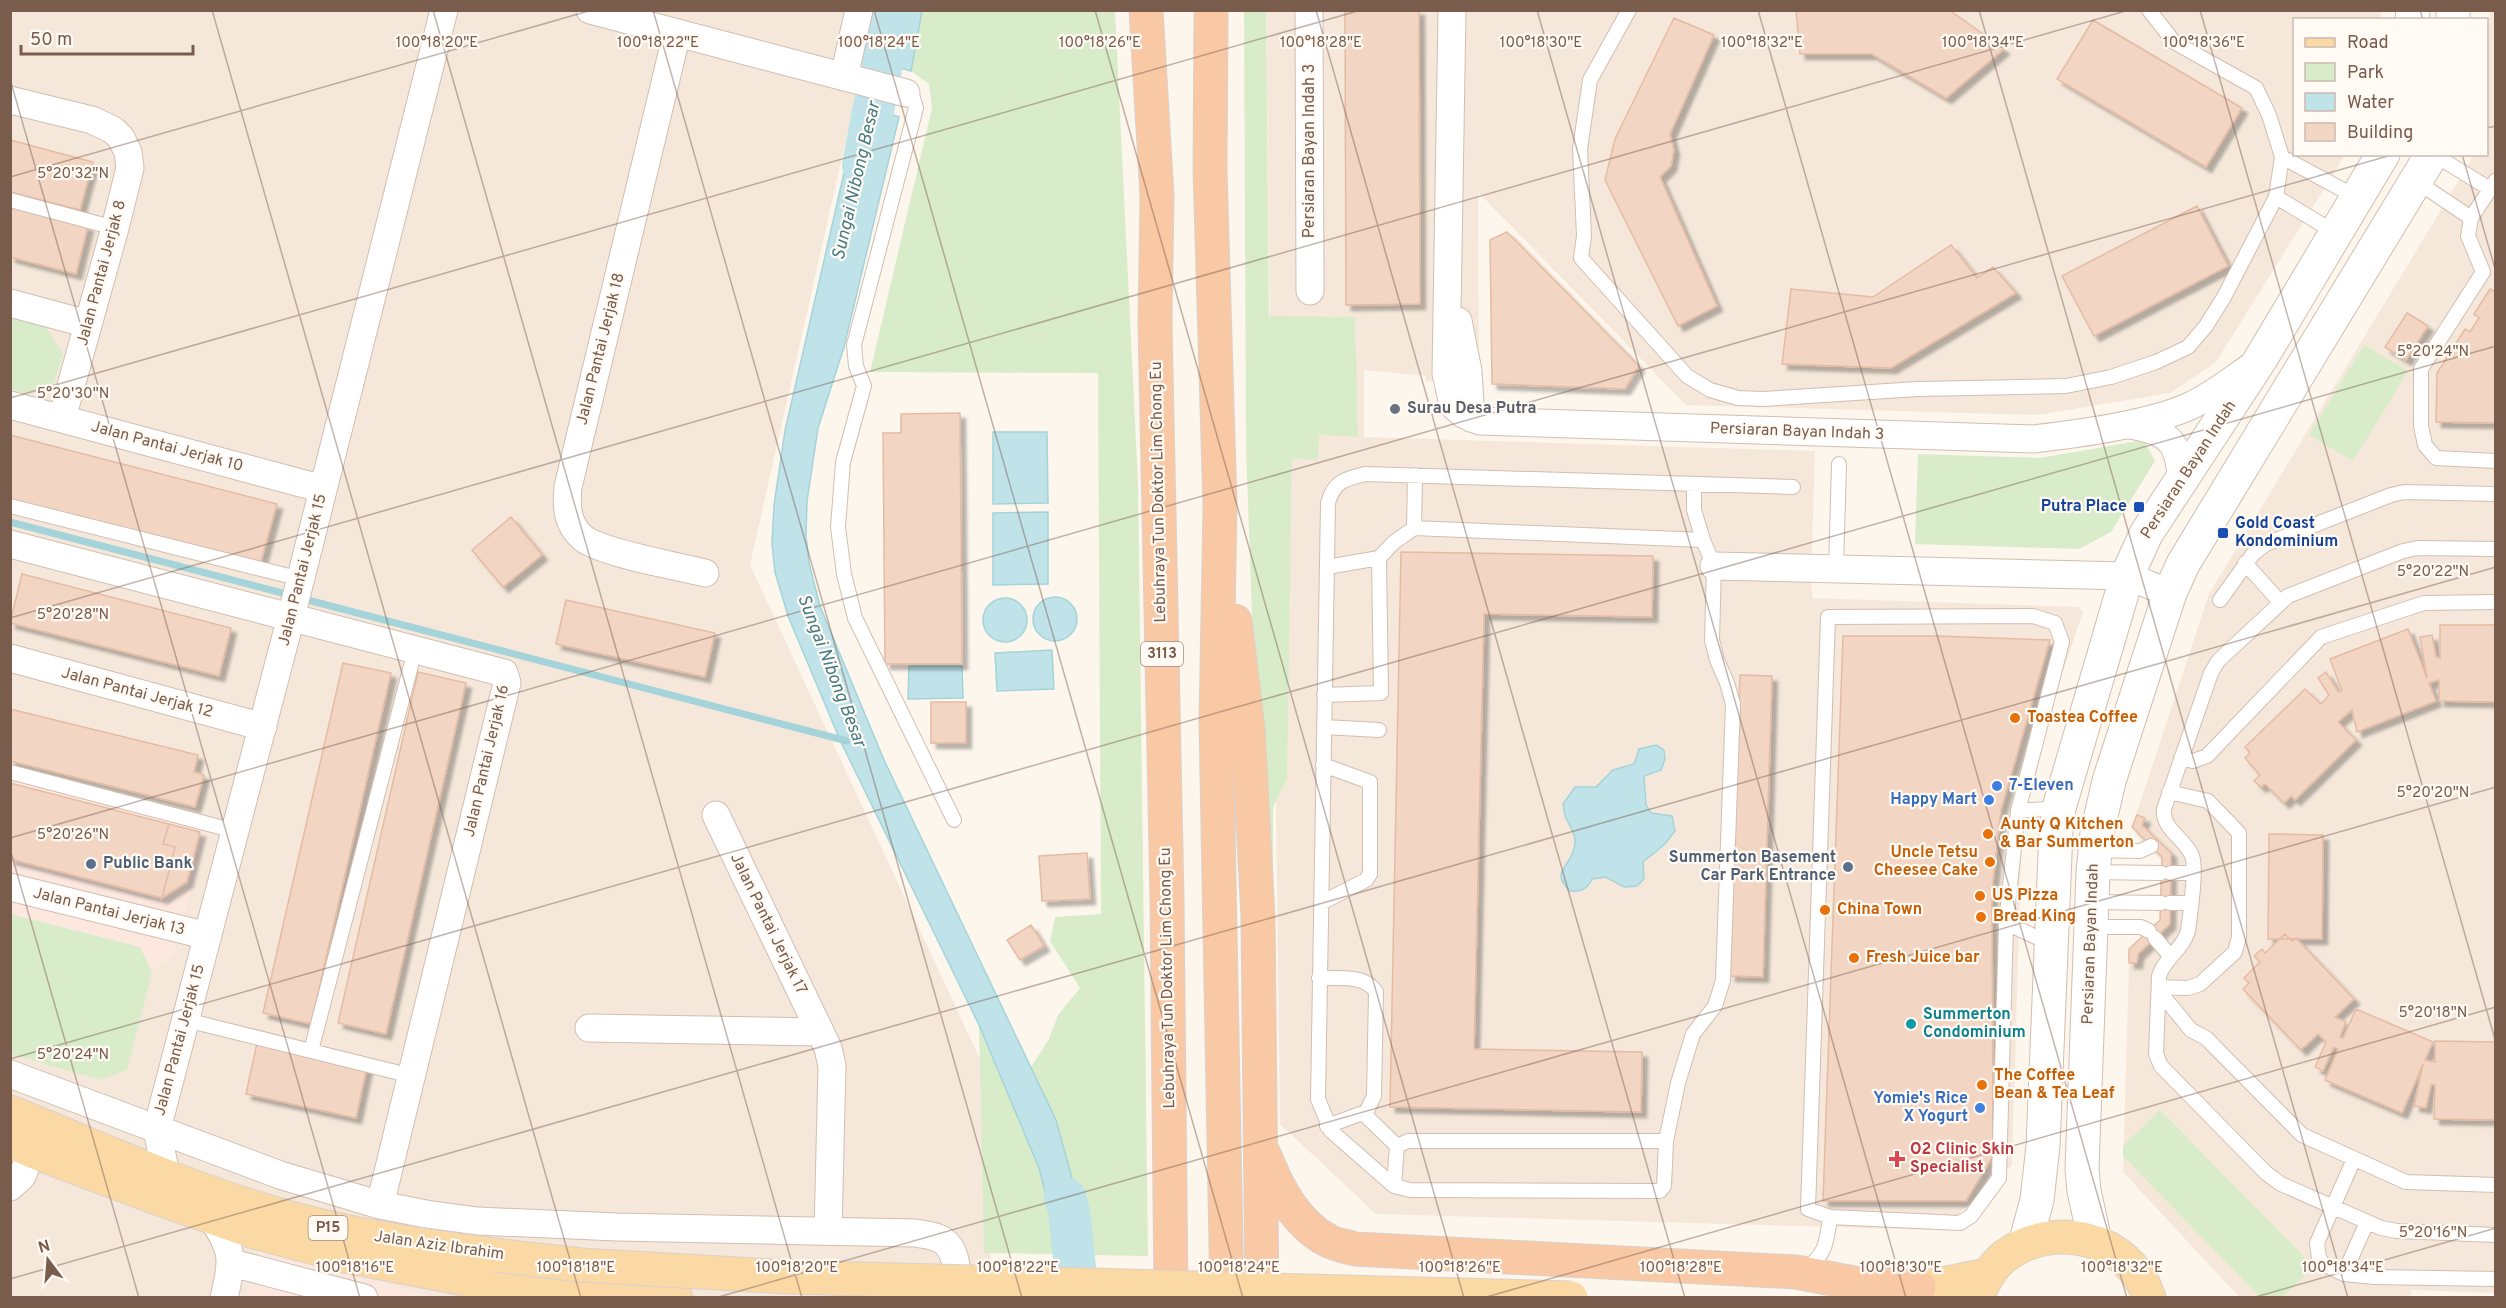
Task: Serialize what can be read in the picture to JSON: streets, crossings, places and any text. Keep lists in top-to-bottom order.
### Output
{
  "streets": {
    "highway": ["Lebuhraya Tun Doktor Lim Chong Eu", "3113"],
    "main road": ["P15", "Jalan Aziz Ibrahim"],
    "street": [
      "Persiaran Bayan Indah 3",
      "Jalan Pantai Jerjak 8",
      "Jalan Pantai Jerjak 18",
      "Jalan Pantai Jerjak 10",
      "Persiaran Bayan Indah",
      "Jalan Pantai Jerjak 15",
      "Jalan Pantai Jerjak 12",
      "Jalan Pantai Jerjak 16",
      "Jalan Pantai Jerjak 13",
      "Jalan Pantai Jerjak 17"
    ]
  },
  "crossings": [
    ["Persiaran Bayan Indah 3", "Persiaran Bayan Indah"],
    ["Jalan Pantai Jerjak 8", "Jalan Pantai Jerjak 10"],
    ["Jalan Pantai Jerjak 10", "Jalan Pantai Jerjak 15"],
    ["Jalan Pantai Jerjak 15", "Jalan Pantai Jerjak 12"],
    ["Jalan Pantai Jerjak 15", "Jalan Pantai Jerjak 16"],
    ["Jalan Pantai Jerjak 15", "Jalan Pantai Jerjak 13"],
    ["Jalan Pantai Jerjak 15", "Jalan Aziz Ibrahim"]
  ],
  "water": ["Sungai Nibong Besar"],
  "places": {
    "other": [
      "Surau Desa Putra",
      "Toastea Coffee",
      "7-Eleven",
      "Happy Mart",
      "Aunty Q Kitchen & Bar Summerton",
      "Uncle Tetsu Cheesee Cake",
      "Public Bank",
      "Summerton Basement Car Park Entrance",
      "US Pizza",
      "China Town",
      "Bread King",
      "Fresh Juice bar",
      "Summerton Condominium",
      "The Coffee Bean & Tea Leaf",
      "Yomie's Rice X Yogurt"
    ],
    "transit": ["Putra Place", "Gold Coast Kondominium"],
    "health": ["O2 Clinic Skin Specialist"]
  },
  "legend": [
    "Road",
    "Park",
    "Water",
    "Building"
  ],
  "scale_bar": "50 m",
  "north": "top",
  "coordinates": [
    "100°18'20\"E",
    "100°18'22\"E",
    "100°18'24\"E",
    "100°18'26\"E",
    "100°18'28\"E",
    "100°18'30\"E",
    "100°18'32\"E",
    "100°18'34\"E",
    "100°18'36\"E",
    "5°20'32\"N",
    "5°20'24\"N",
    "5°20'30\"N",
    "5°20'22\"N",
    "5°20'28\"N",
    "5°20'20\"N",
    "5°20'26\"N",
    "5°20'18\"N",
    "5°20'16\"N",
    "100°18'16\"E",
    "100°18'18\"E"
  ]
}
